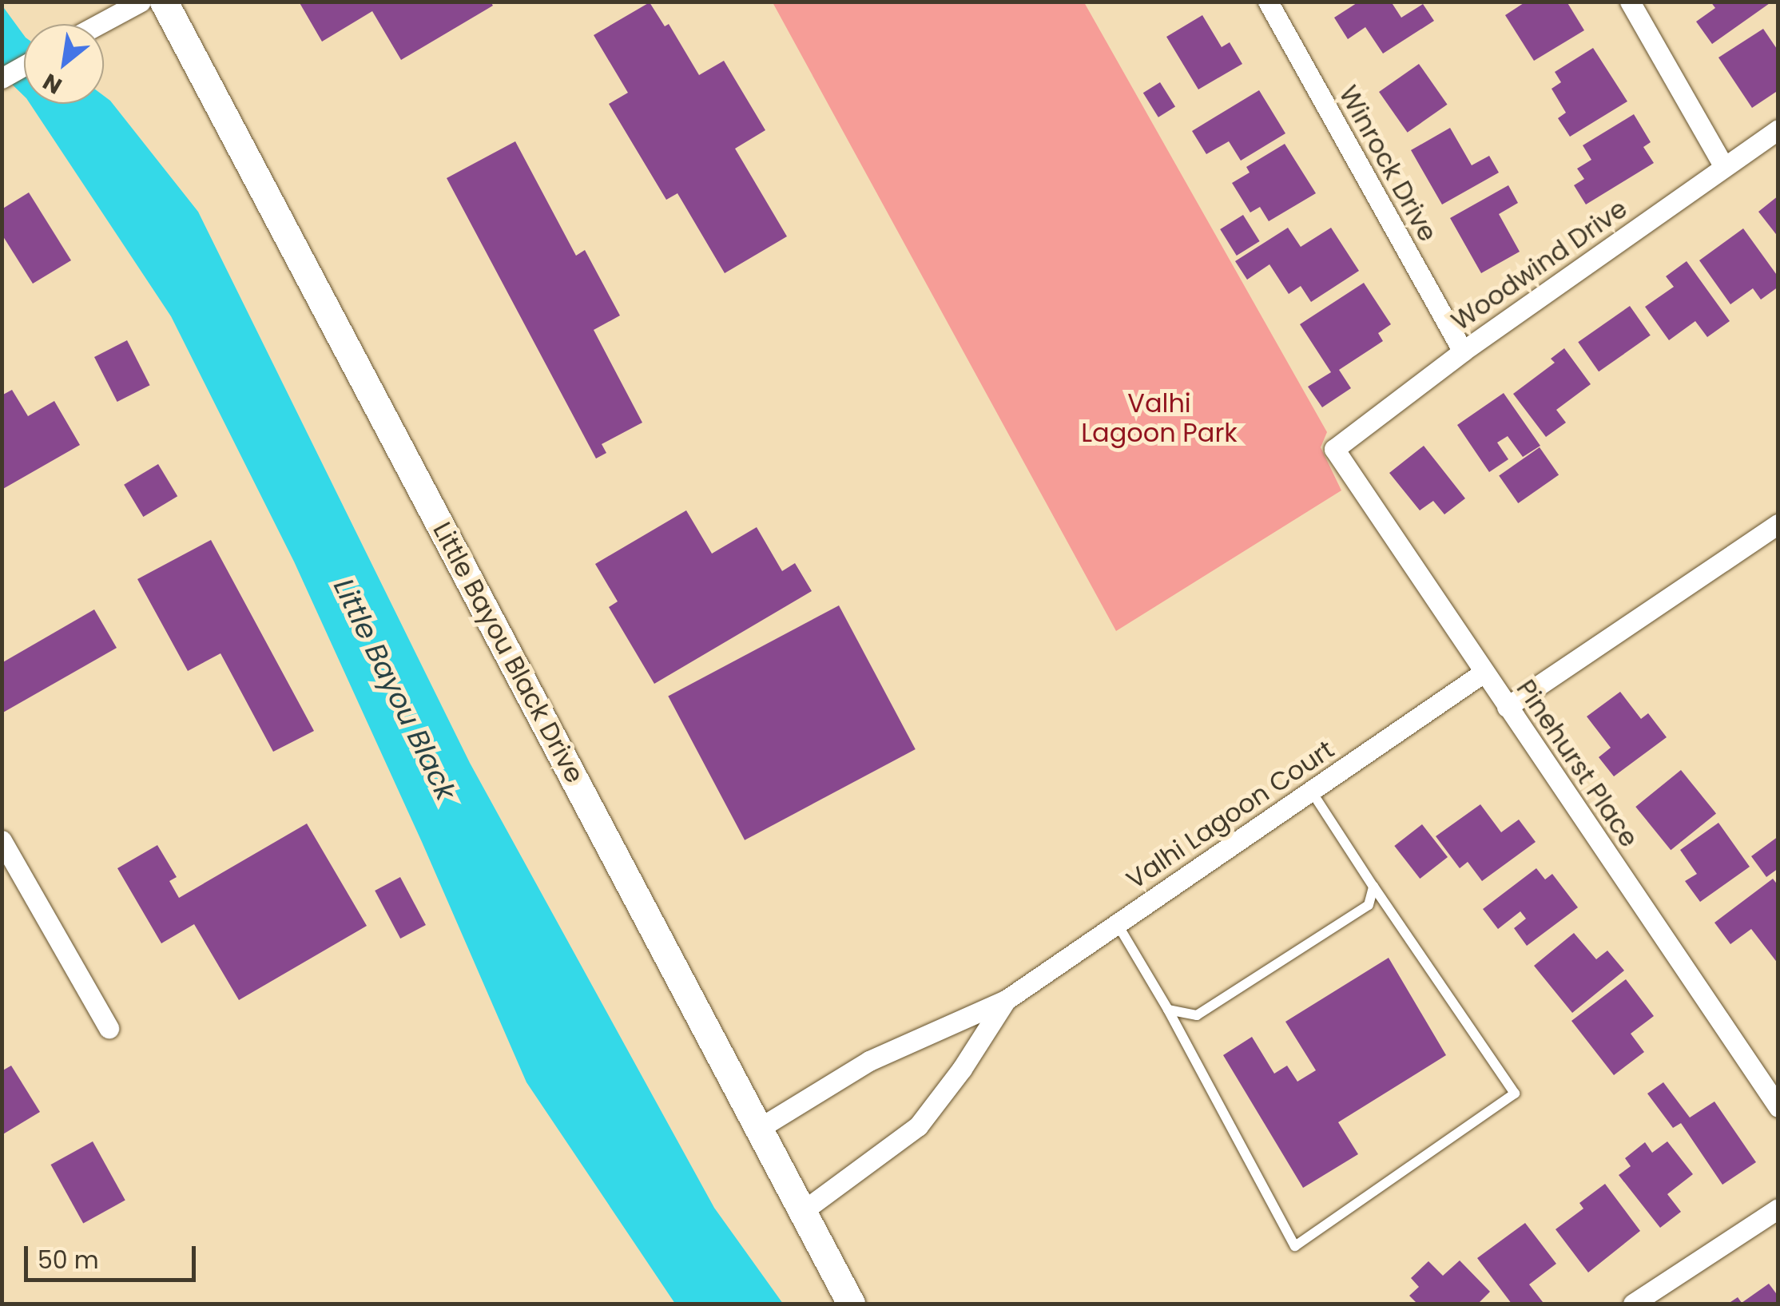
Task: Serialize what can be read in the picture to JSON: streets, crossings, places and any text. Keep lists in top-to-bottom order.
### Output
{
  "streets": {
    "main road": ["Little Bayou Black Drive"],
    "street": [
      "Winrock Drive",
      "Woodwind Drive",
      "Pinehurst Place",
      "Valhi Lagoon Court"
    ]
  },
  "crossings": [
    ["Winrock Drive", "Woodwind Drive"],
    ["Woodwind Drive", "Pinehurst Place"],
    ["Little Bayou Black Drive", "Valhi Lagoon Court"],
    ["Pinehurst Place", "Valhi Lagoon Court"]
  ],
  "water": ["Little Bayou Black"],
  "parks": ["Valhi Lagoon Park"],
  "scale_bar": "50 m",
  "north": "bottom left"
}
